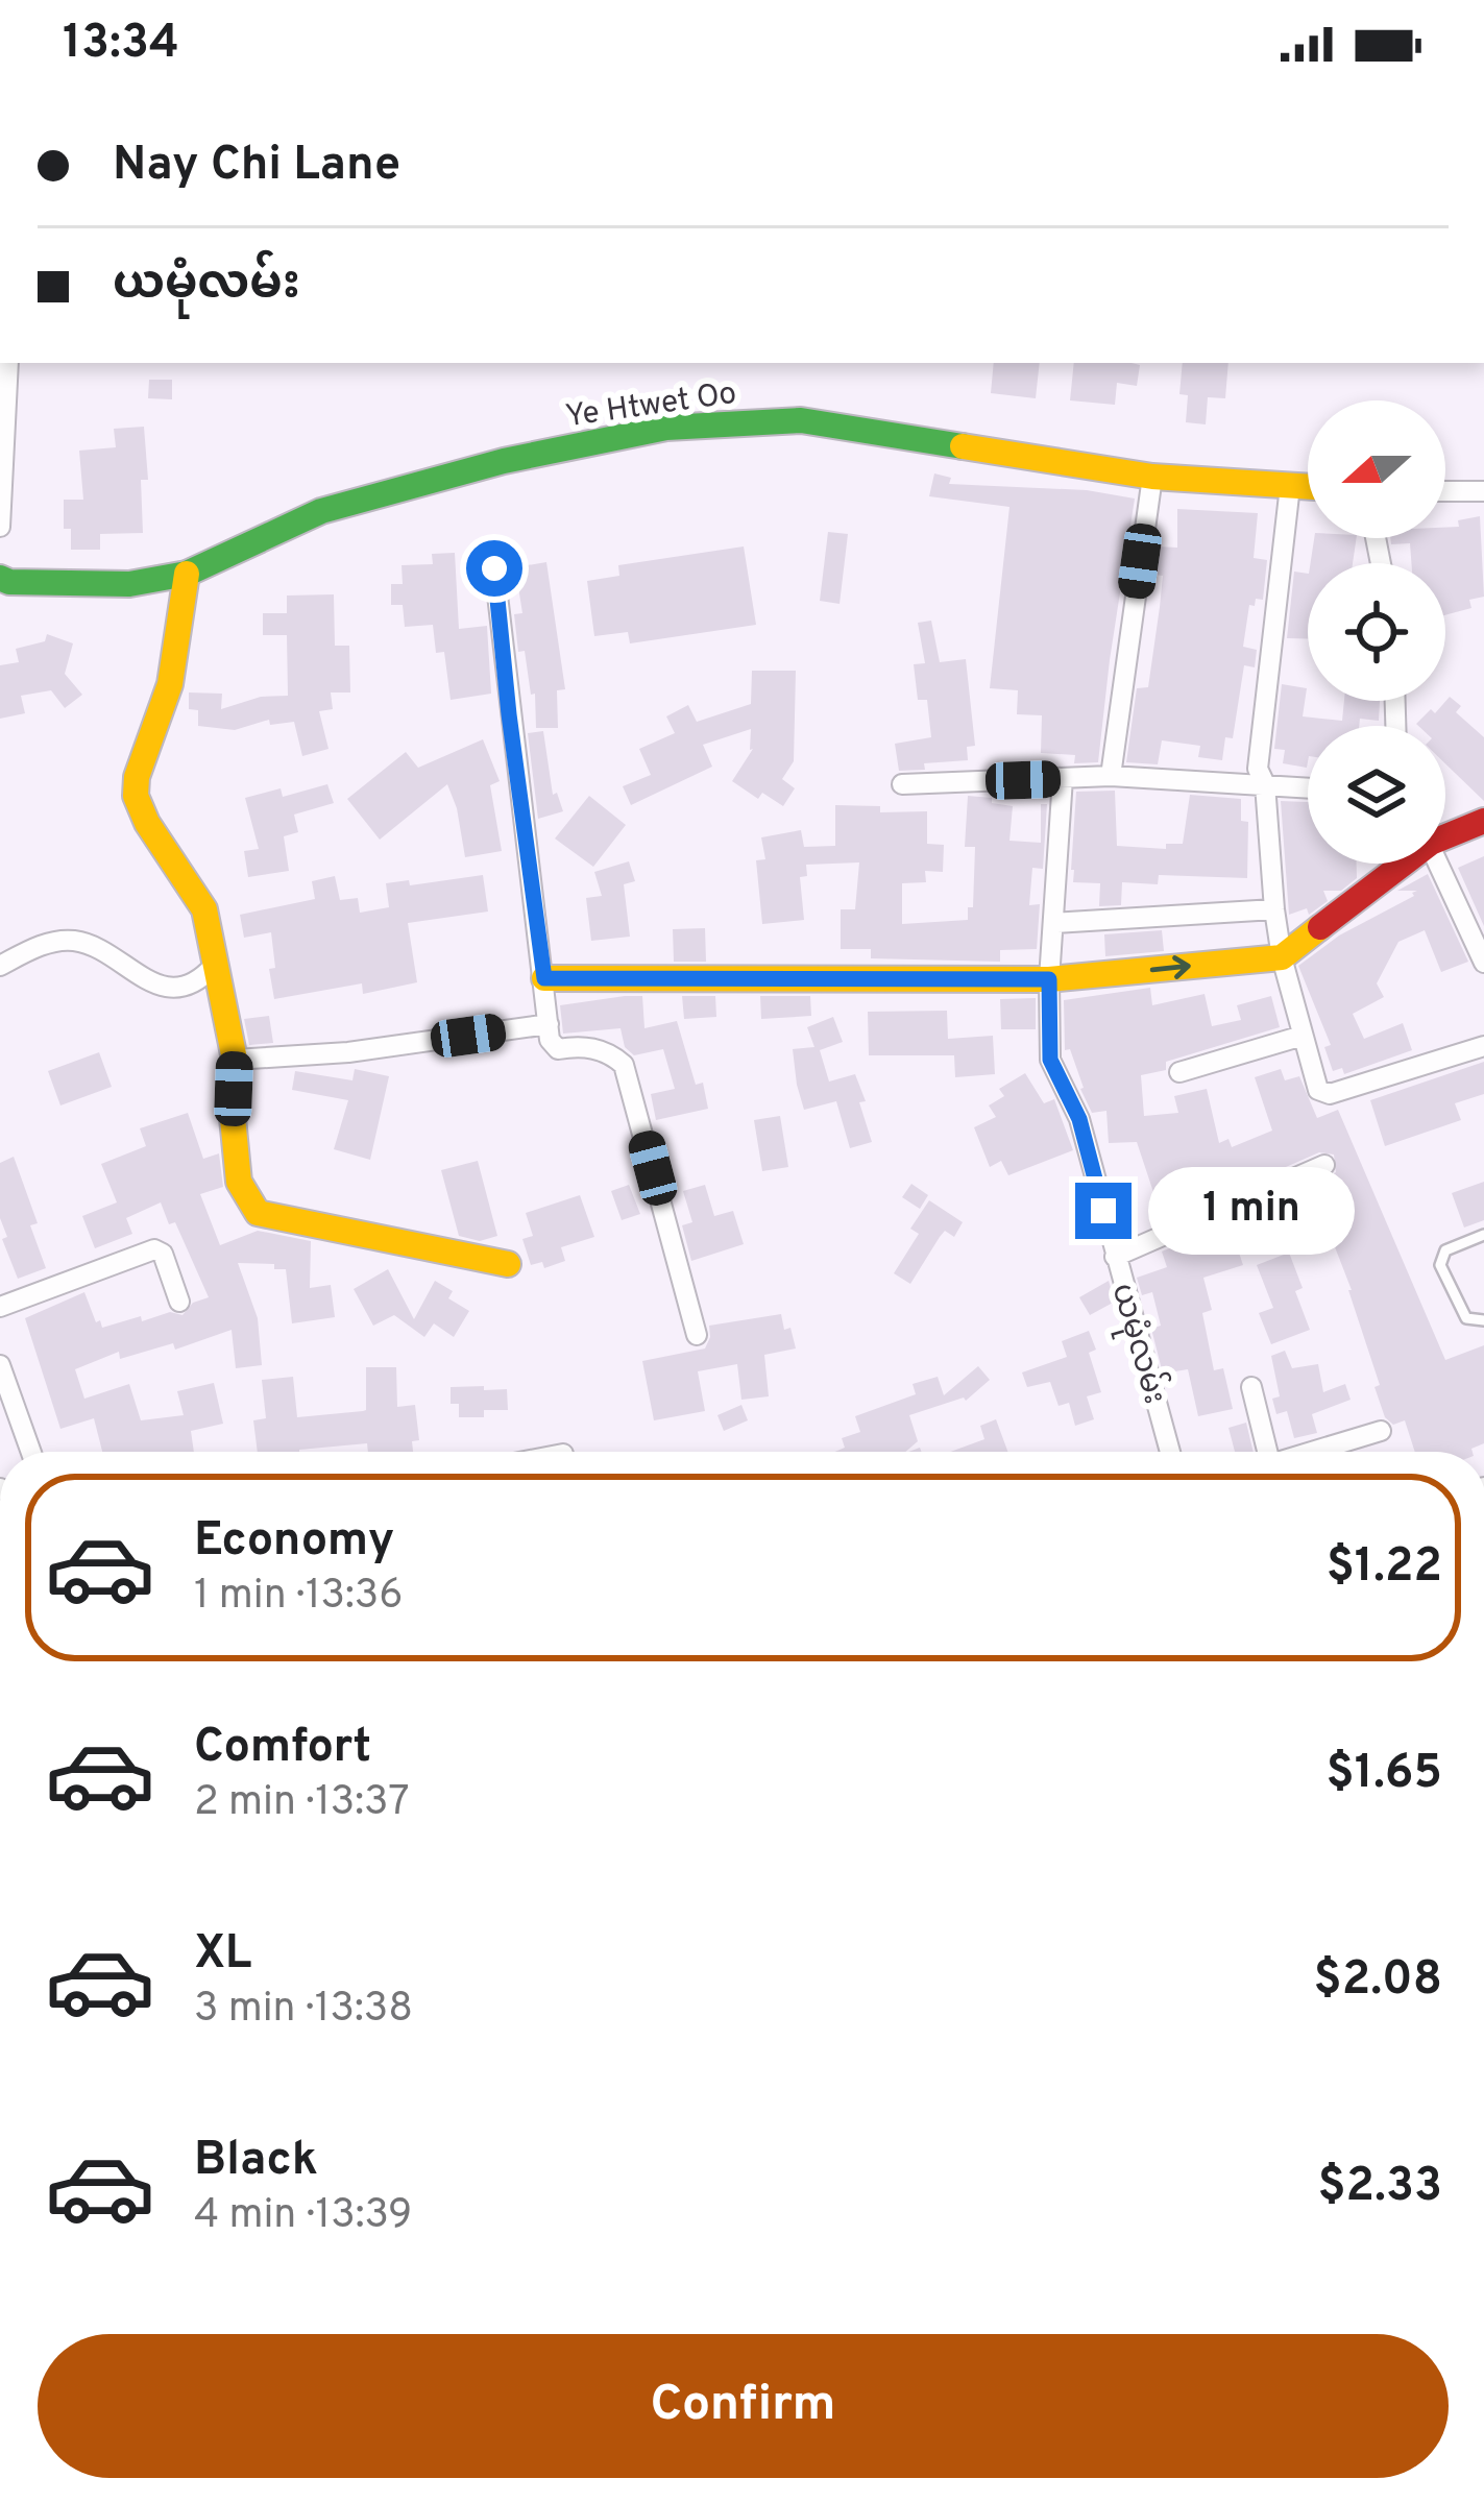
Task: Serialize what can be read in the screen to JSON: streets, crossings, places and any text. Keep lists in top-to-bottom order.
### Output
{
  "streets": {
    "street": ["Ye Htwet Oo", "ယမုံလမ်း"]
  },
  "north": "left",
  "page": {
    "status": "13:34",
    "banner": ["Nay Chi Lane", "ယမုံလမ်း"],
    "bubble": "1 min",
    "list": [
      {
        "name": "Economy",
        "note": "1 min · 13:36",
        "value": "$1.22"
      },
      {
        "name": "Comfort",
        "note": "2 min · 13:37",
        "value": "$1.65"
      },
      {
        "name": "XL",
        "note": "3 min · 13:38",
        "value": "$2.08"
      },
      {
        "name": "Black",
        "note": "4 min · 13:39",
        "value": "$2.33"
      }
    ],
    "buttons": "Confirm"
  }
}
